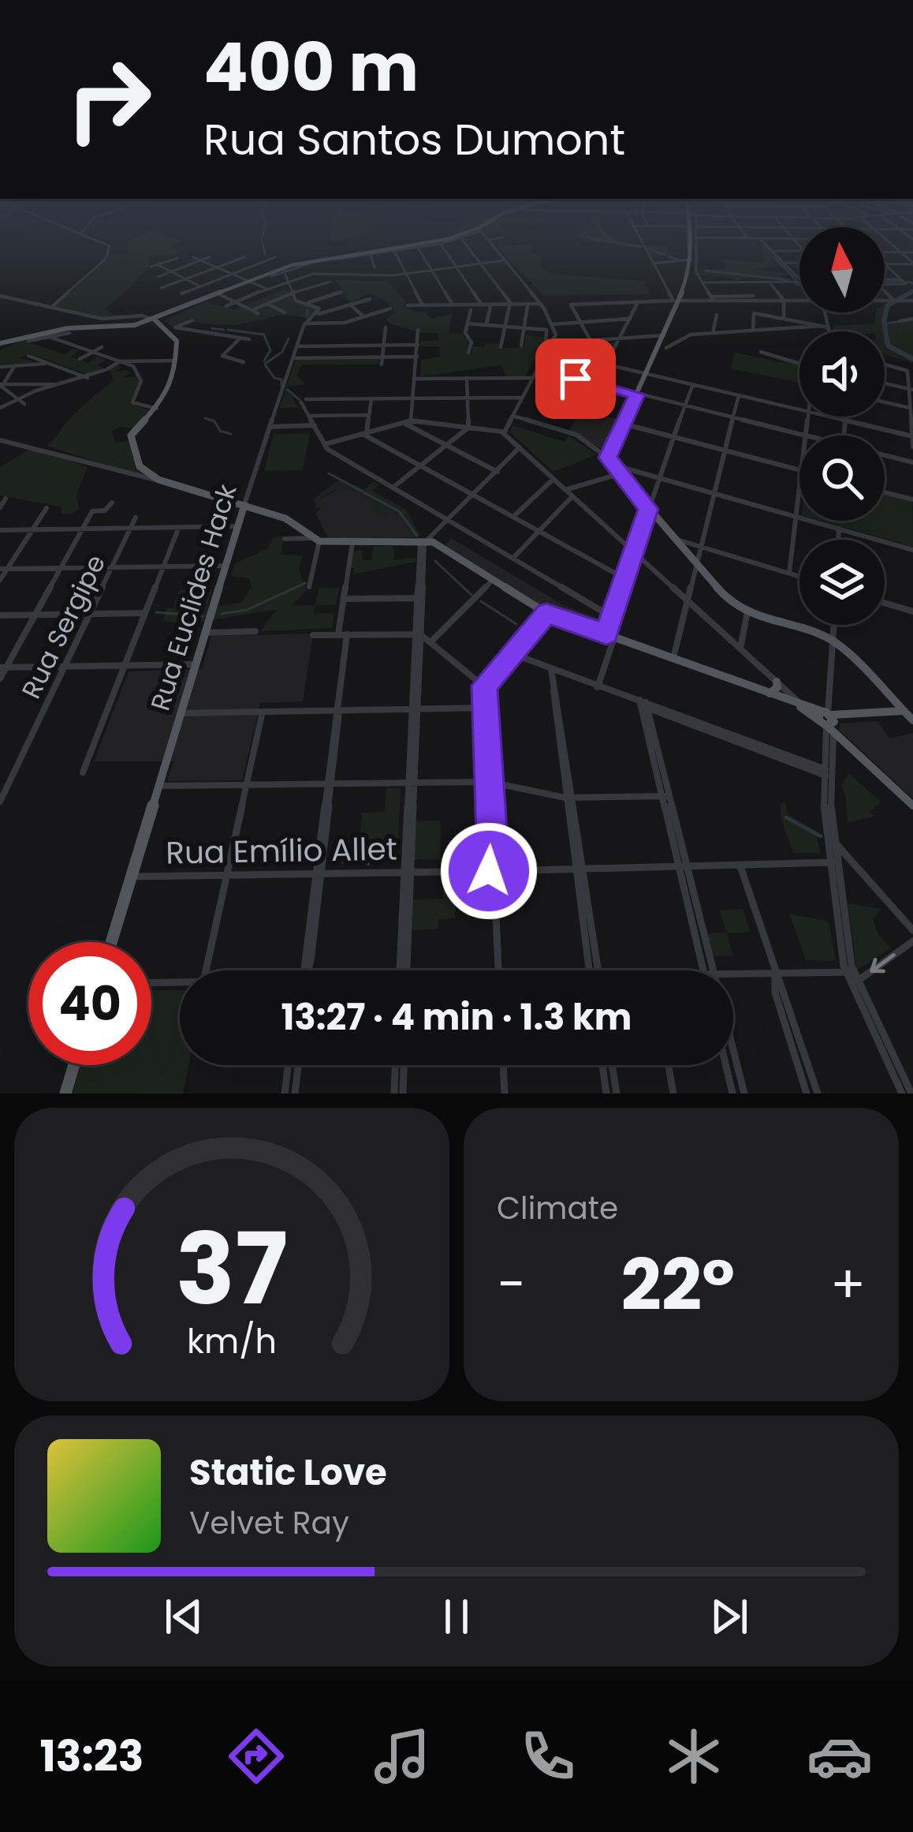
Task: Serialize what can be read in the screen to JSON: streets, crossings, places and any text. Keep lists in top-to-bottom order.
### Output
{
  "streets": {
    "main road": ["Rua Euclides Hack"],
    "street": ["Rua Sergipe", "Rua Emílio Allet"]
  },
  "crossings": [
    ["Rua Euclides Hack", "Rua Emílio Allet"]
  ],
  "north": "top",
  "page": {
    "turn": ["400 m", "Rua Santos Dumont"],
    "limit": "40",
    "trip": "13:27 · 4 min · 1.3 km",
    "tile": "Climate",
    "heat": ["−", "22°", "+"],
    "song": ["Static Love", "Velvet Ray"],
    "tabs": "13:23",
    "gauge": ["37", "km/h"]
  }
}
